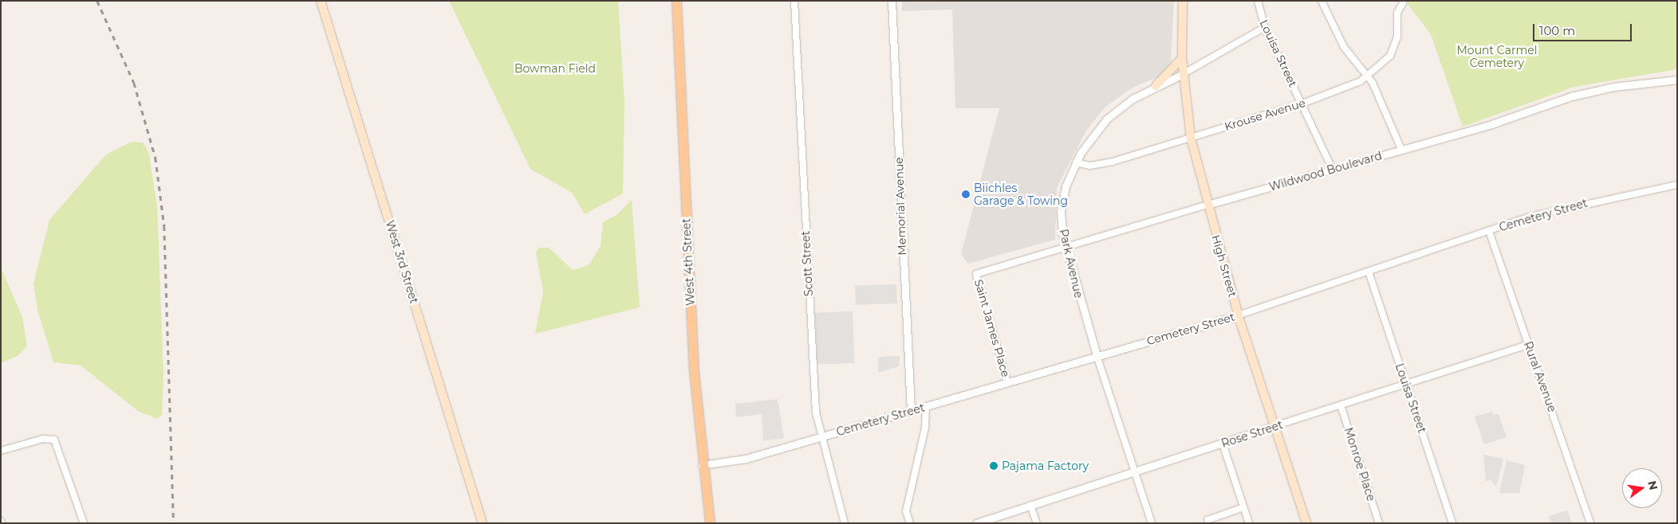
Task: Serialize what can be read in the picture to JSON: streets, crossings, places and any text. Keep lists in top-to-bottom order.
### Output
{
  "streets": {
    "main road": ["West 3rd Street", "West 4th Street", "High Street"],
    "street": [
      "Louisa Street",
      "Krouse Avenue",
      "Wildwood Boulevard",
      "Memorial Avenue",
      "Cemetery Street",
      "Scott Street",
      "Park Avenue",
      "Saint James Place",
      "Rural Avenue",
      "Rose Street",
      "Monroe Place"
    ]
  },
  "crossings": [
    ["Louisa Street", "Krouse Avenue"],
    ["Louisa Street", "Wildwood Boulevard"],
    ["Louisa Street", "Cemetery Street"],
    ["Louisa Street", "Park Avenue"],
    ["Louisa Street", "Rose Street"],
    ["Krouse Avenue", "Park Avenue"],
    ["Krouse Avenue", "High Street"],
    ["Wildwood Boulevard", "Park Avenue"],
    ["Wildwood Boulevard", "High Street"],
    ["Wildwood Boulevard", "Saint James Place"],
    ["Memorial Avenue", "Cemetery Street"],
    ["Cemetery Street", "West 4th Street"],
    ["Cemetery Street", "Scott Street"],
    ["Cemetery Street", "Park Avenue"],
    ["Cemetery Street", "High Street"],
    ["Cemetery Street", "Saint James Place"],
    ["Cemetery Street", "Rural Avenue"],
    ["Park Avenue", "High Street"],
    ["Park Avenue", "Rose Street"],
    ["High Street", "Rose Street"],
    ["Rural Avenue", "Rose Street"],
    ["Rose Street", "Monroe Place"]
  ],
  "parks": ["Mount Carmel Cemetery", "Bowman Field"],
  "places": ["Biichles Garage & Towing", "Pajama Factory"],
  "scale_bar": "100 m",
  "north": "right"
}
